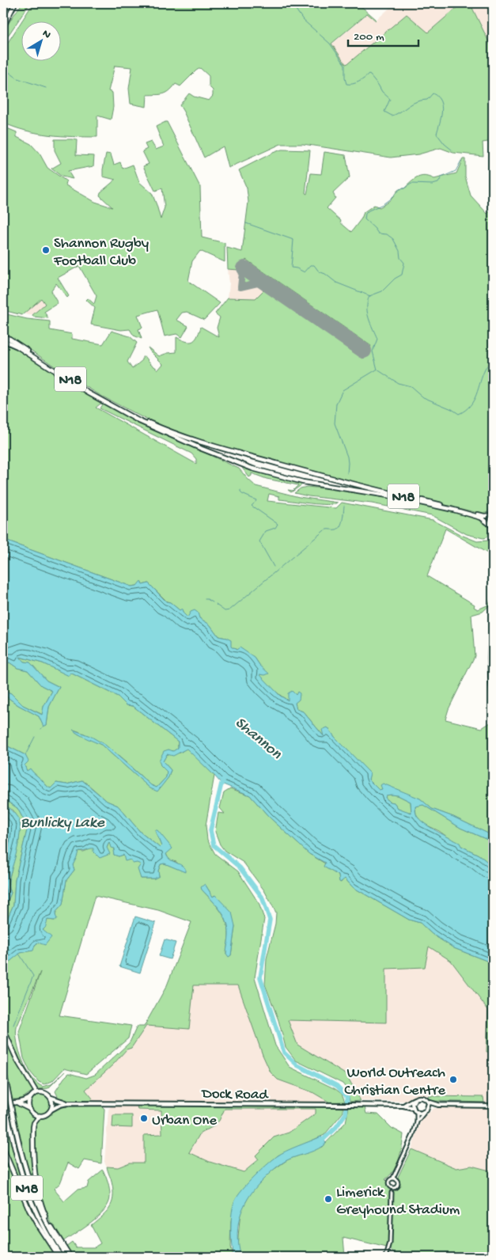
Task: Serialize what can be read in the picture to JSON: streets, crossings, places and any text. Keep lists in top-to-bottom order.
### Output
{
  "streets": {
    "main road": ["N18", "Dock Road"]
  },
  "crossings": [
    ["N18", "Dock Road"]
  ],
  "water": ["Shannon", "Bunlicky Lake"],
  "places": [
    "Shannon Rugby Football Club",
    "World Outreach Christian Centre",
    "Urban One",
    "Limerick Greyhound Stadium"
  ],
  "scale_bar": "200 m",
  "north": "top right"
}
